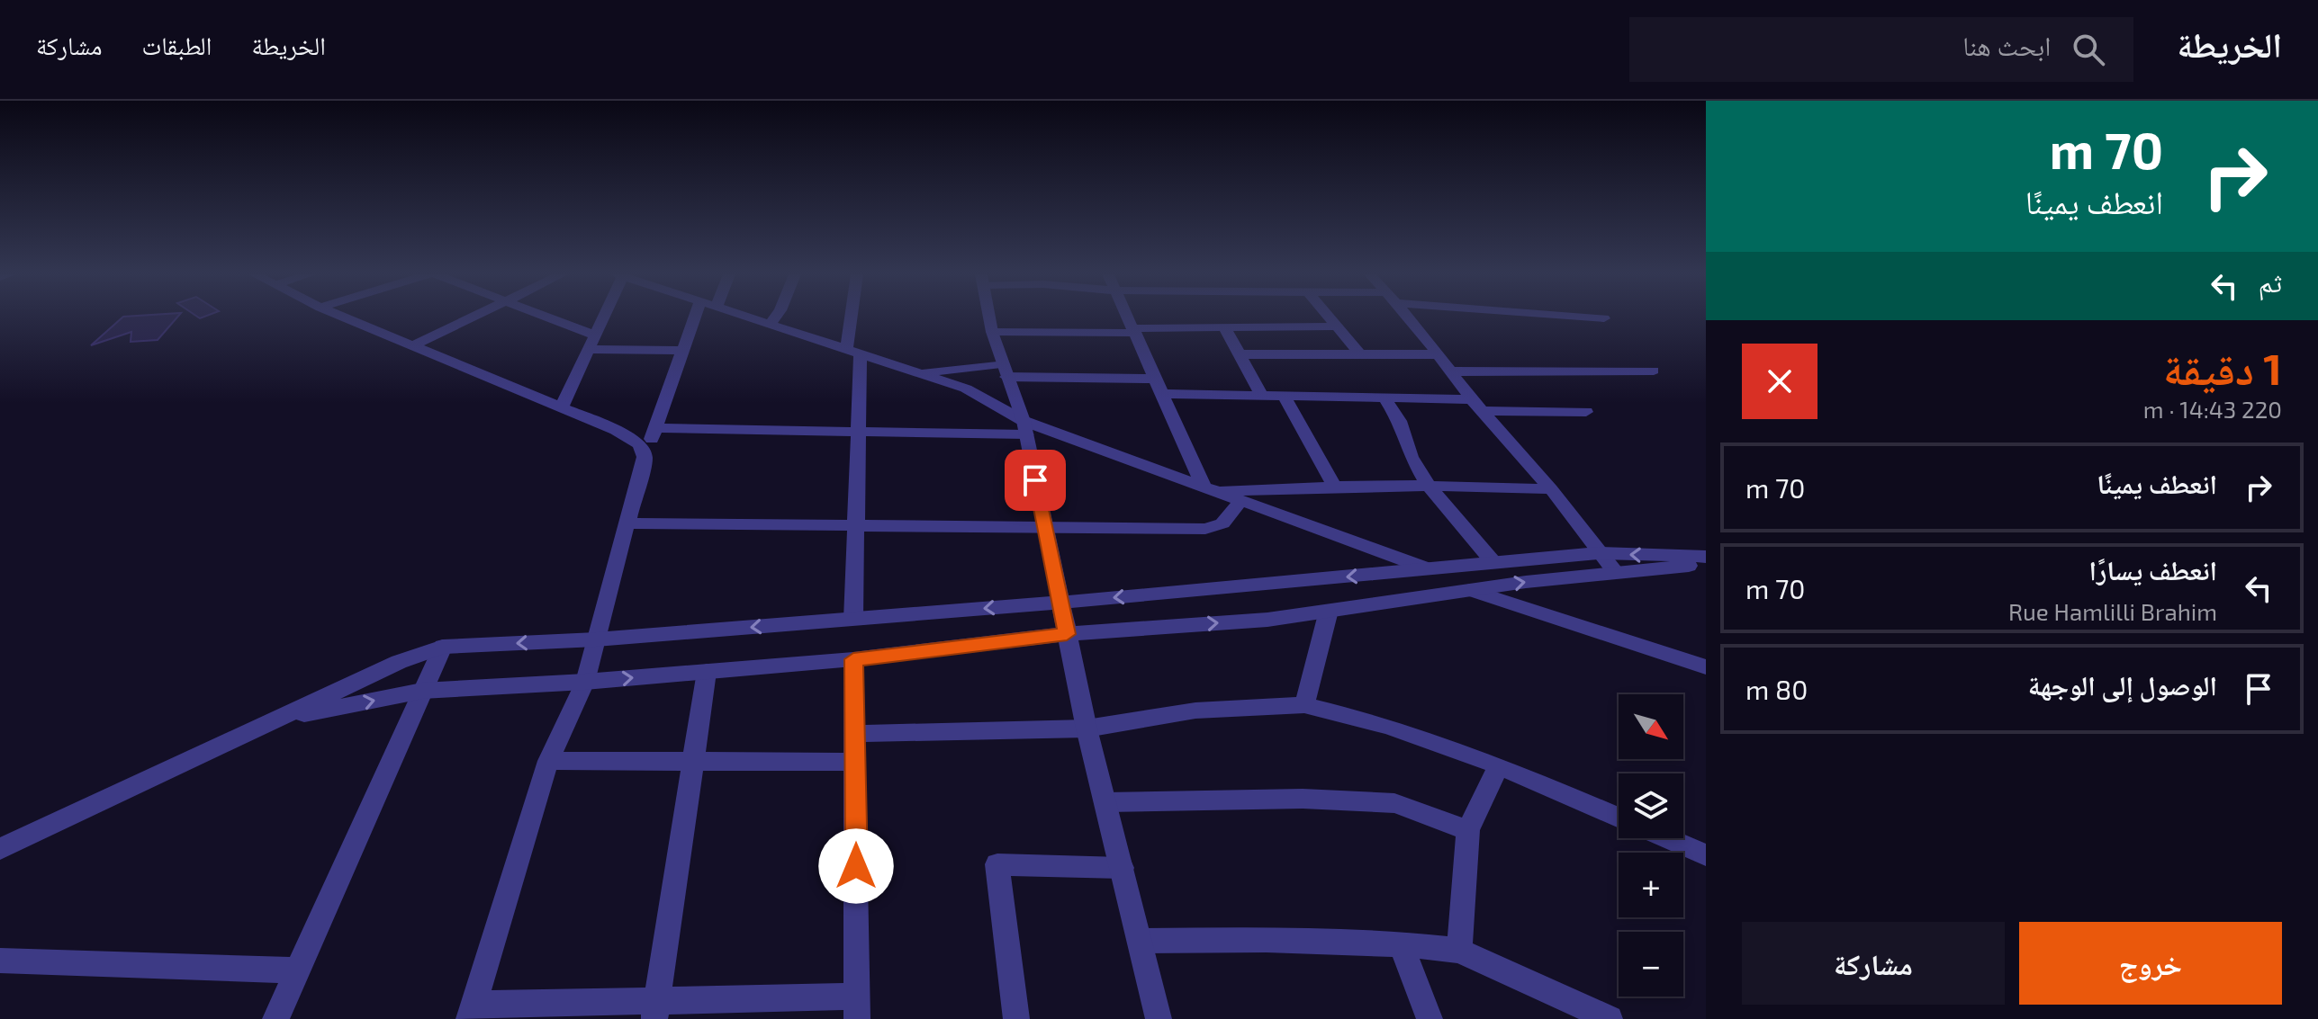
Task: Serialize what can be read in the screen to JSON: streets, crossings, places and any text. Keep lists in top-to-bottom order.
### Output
{
  "north": "bottom right",
  "page": {
    "header": "الخريطة",
    "search": "ابحث هنا",
    "nav": ["الخريطة", "الطبقات", "مشاركة"],
    "turn": ["70 m", "انعطف يمينًا"],
    "then": "ثم",
    "heading": ["1 دقيقة", "220 m · 14:43"],
    "list": [
      {
        "name": "انعطف يمينًا",
        "value": "70 m"
      },
      {
        "name": "انعطف يسارًا",
        "note": "Rue Hamlilli Brahim",
        "value": "70 m"
      },
      {
        "name": "الوصول إلى الوجهة",
        "value": "80 m"
      }
    ],
    "map_buttons": ["+", "−"],
    "buttons": ["خروج", "مشاركة"]
  }
}
